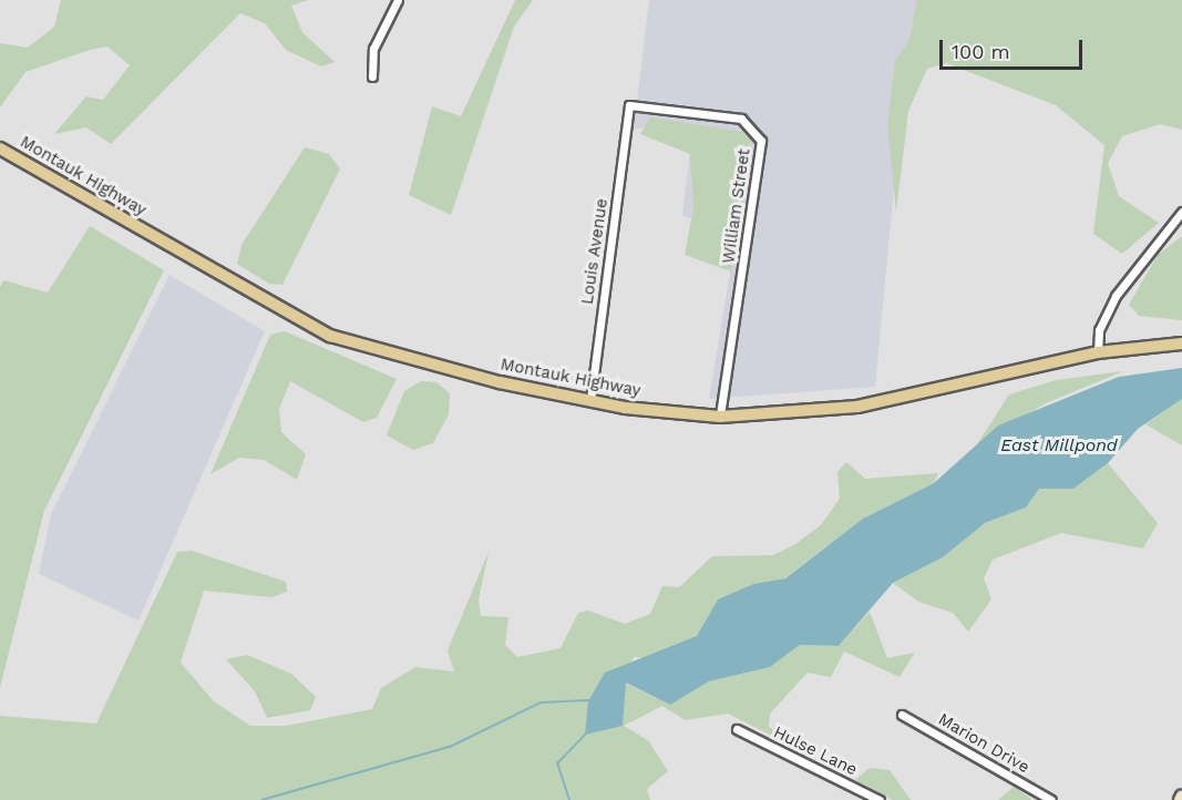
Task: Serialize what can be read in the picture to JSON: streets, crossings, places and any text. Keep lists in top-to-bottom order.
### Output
{
  "streets": {
    "main road": ["Montauk Highway"],
    "street": [
      "William Street",
      "Louis Avenue",
      "Marion Drive",
      "Hulse Lane"
    ]
  },
  "crossings": [
    ["Montauk Highway", "William Street"],
    ["Montauk Highway", "Louis Avenue"],
    ["William Street", "Louis Avenue"]
  ],
  "water": ["East Millpond"],
  "scale_bar": "100 m"
}
